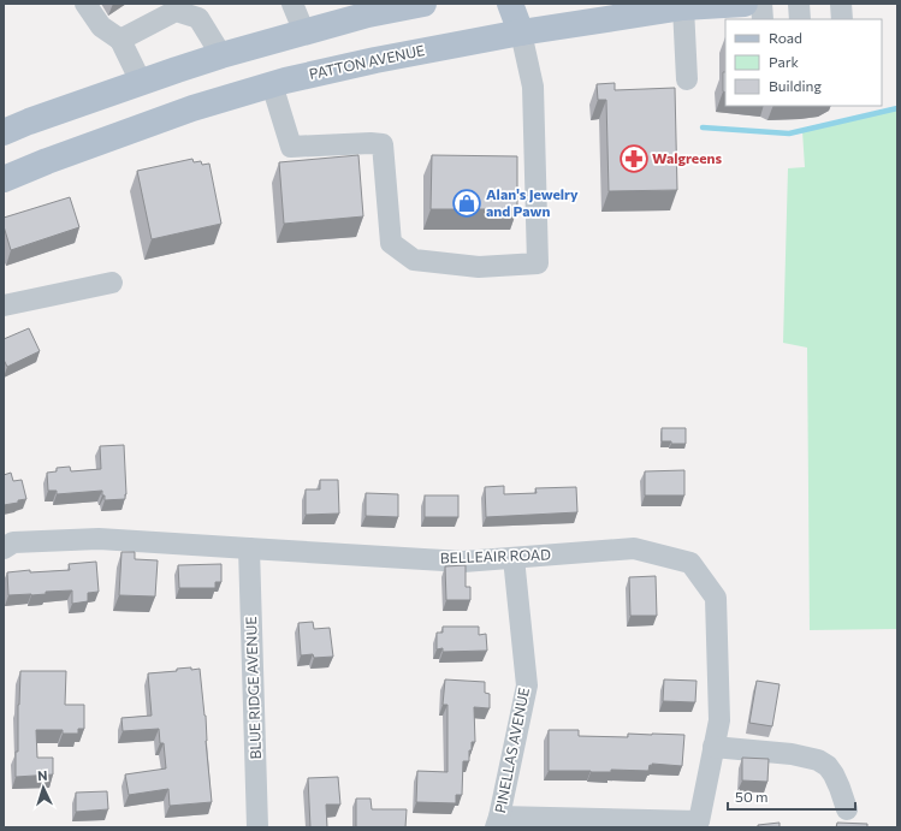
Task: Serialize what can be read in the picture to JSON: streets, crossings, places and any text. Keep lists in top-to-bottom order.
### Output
{
  "streets": {
    "main road": ["PATTON AVENUE"],
    "street": ["BELLEAIR ROAD", "BLUE RIDGE AVENUE", "PINELLAS AVENUE"]
  },
  "crossings": [
    ["BELLEAIR ROAD", "BLUE RIDGE AVENUE"],
    ["BELLEAIR ROAD", "PINELLAS AVENUE"]
  ],
  "places": {
    "pharmacy": ["Walgreens"],
    "shop": ["Alan's Jewelry and Pawn"]
  },
  "legend": ["Road", "Park", "Building"],
  "scale_bar": "50 m",
  "north": "top"
}
